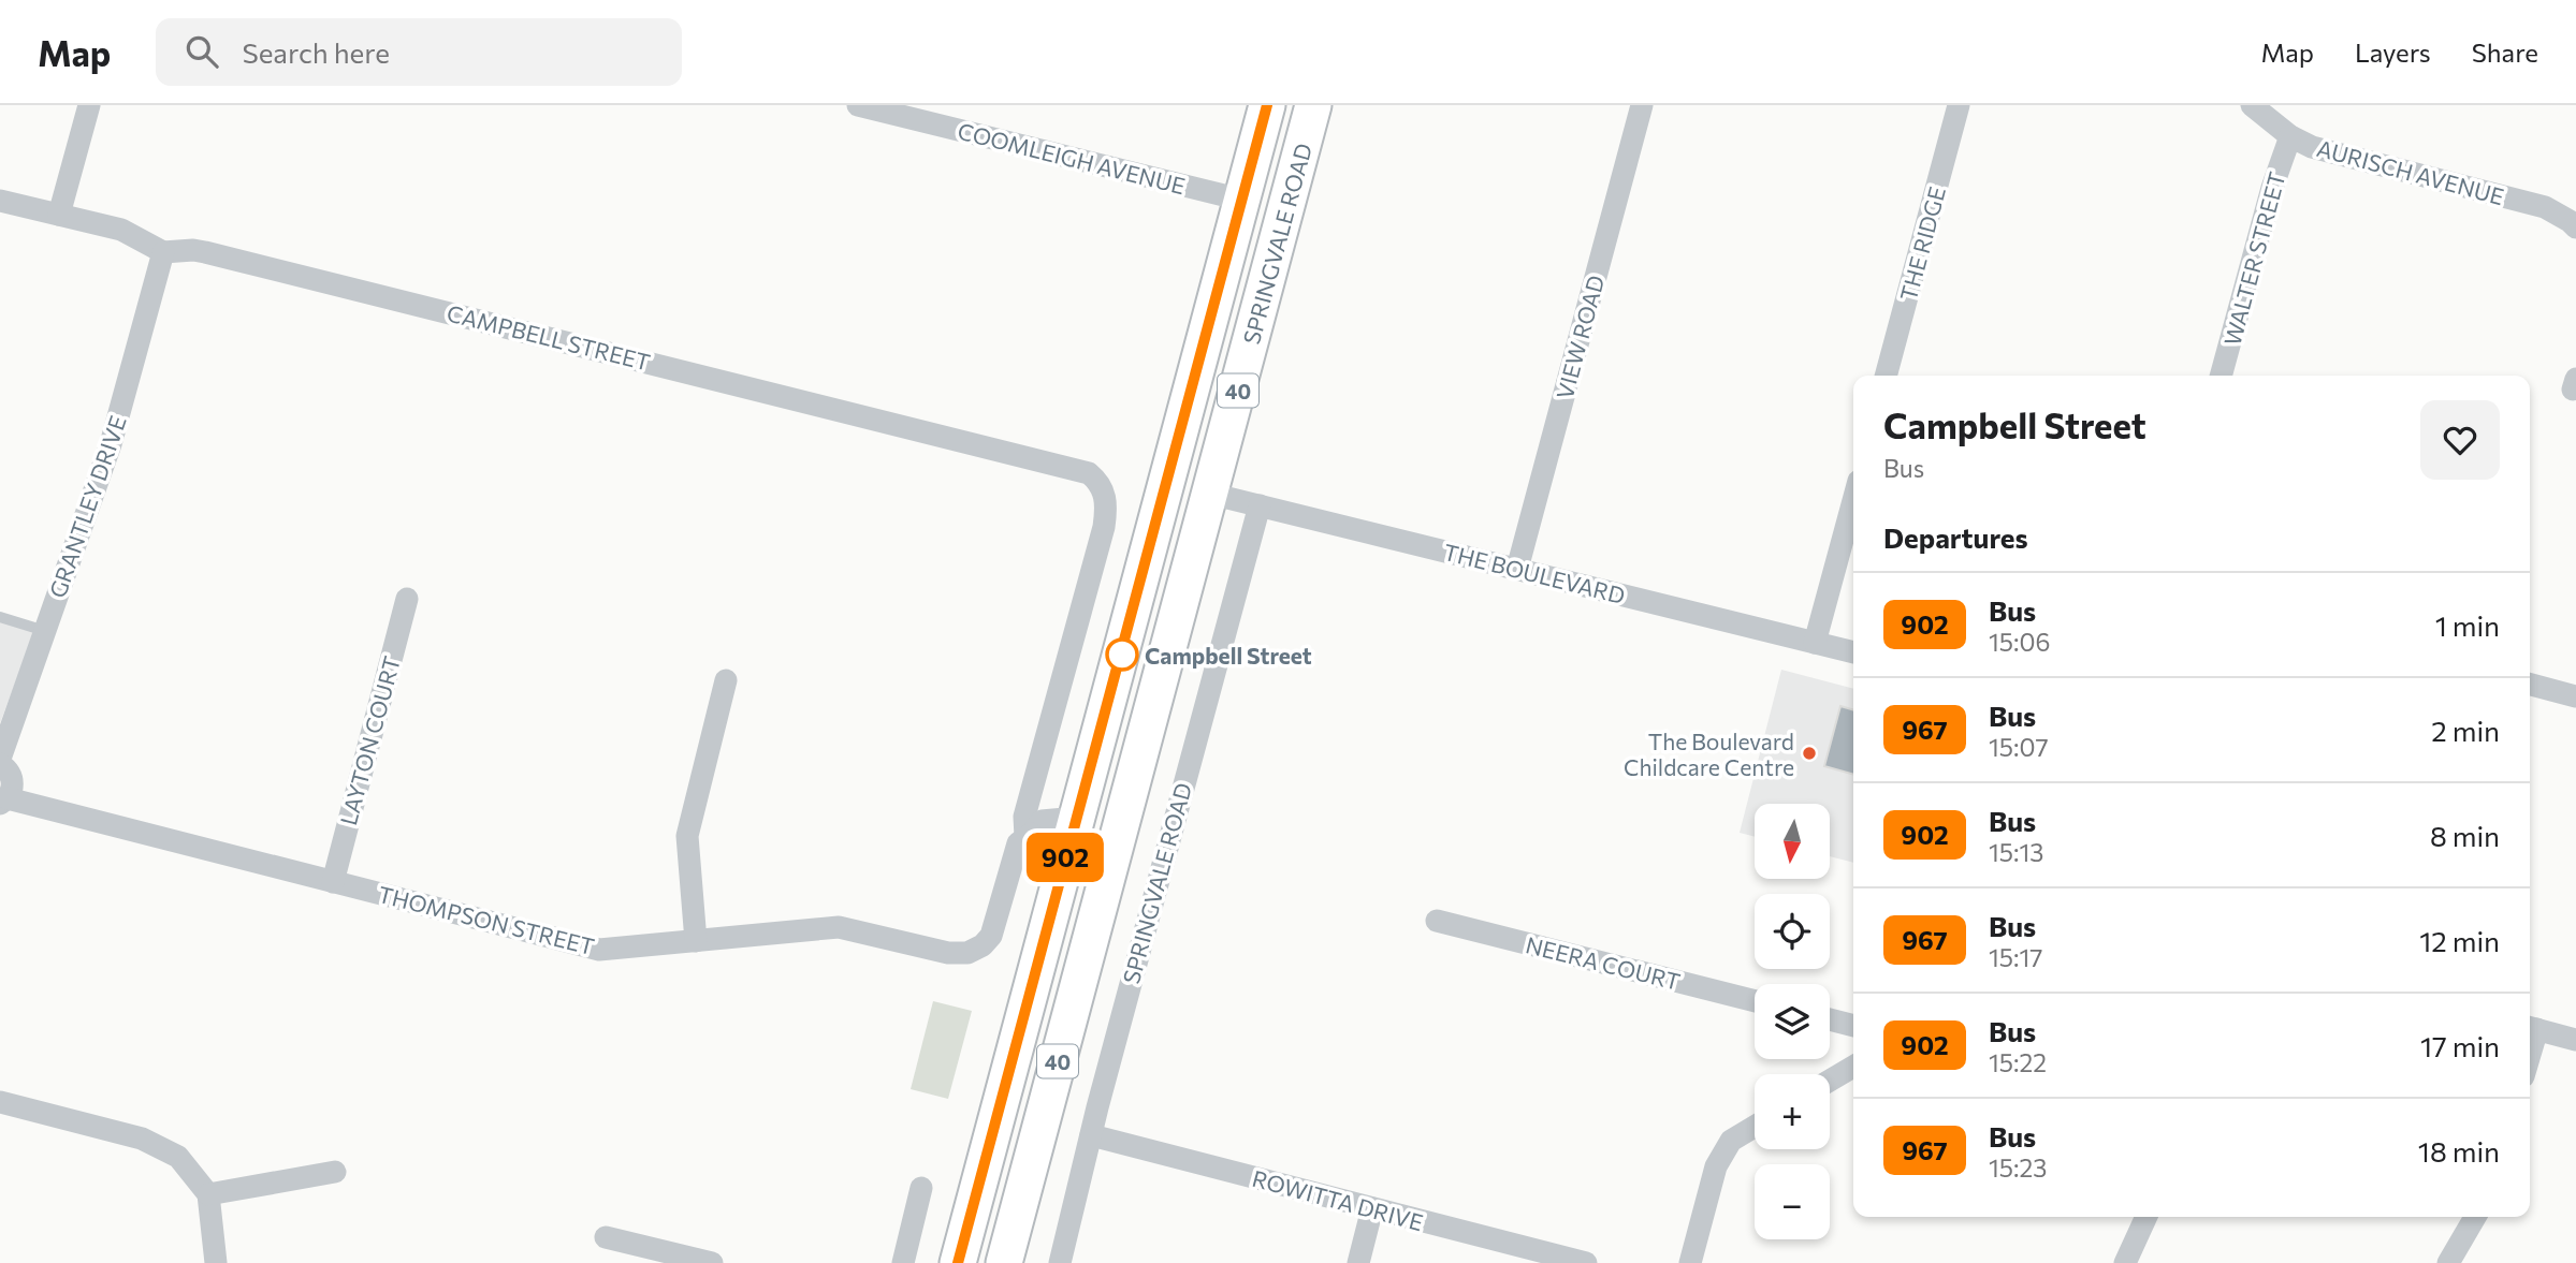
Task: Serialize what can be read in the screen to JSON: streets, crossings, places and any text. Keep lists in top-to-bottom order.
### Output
{
  "streets": {
    "highway": ["SPRINGVALE ROAD", "40"],
    "street": [
      "COOMLEIGH AVENUE",
      "AURISCH AVENUE",
      "THE RIDGE",
      "WALTER STREET",
      "CAMPBELL STREET",
      "VIEW ROAD",
      "GRANTLEY DRIVE",
      "THE BOULEVARD",
      "LAYTON COURT",
      "THOMPSON STREET",
      "NEERA COURT",
      "ROWITTA DRIVE"
    ]
  },
  "crossings": [
    ["COOMLEIGH AVENUE", "SPRINGVALE ROAD"],
    ["AURISCH AVENUE", "WALTER STREET"],
    ["SPRINGVALE ROAD", "THE BOULEVARD"],
    ["SPRINGVALE ROAD", "ROWITTA DRIVE"],
    ["CAMPBELL STREET", "GRANTLEY DRIVE"],
    ["CAMPBELL STREET", "THOMPSON STREET"],
    ["VIEW ROAD", "THE BOULEVARD"],
    ["LAYTON COURT", "THOMPSON STREET"]
  ],
  "places": ["Campbell Street", "The Boulevard Childcare Centre"],
  "lines": ["bus line 902"],
  "north": "bottom",
  "page": {
    "header": "Map",
    "search": "Search here",
    "nav": ["Map", "Layers", "Share"],
    "on_map": "902",
    "heading": [
      ["Campbell Street", "Bus"],
      "Departures"
    ],
    "list": [
      {
        "mark": "902",
        "name": "Bus",
        "note": "15:06",
        "value": "1 min"
      },
      {
        "mark": "967",
        "name": "Bus",
        "note": "15:07",
        "value": "2 min"
      },
      {
        "mark": "902",
        "name": "Bus",
        "note": "15:13",
        "value": "8 min"
      },
      {
        "mark": "967",
        "name": "Bus",
        "note": "15:17",
        "value": "12 min"
      },
      {
        "mark": "902",
        "name": "Bus",
        "note": "15:22",
        "value": "17 min"
      },
      {
        "mark": "967",
        "name": "Bus",
        "note": "15:23",
        "value": "18 min"
      }
    ],
    "map_buttons": ["+", "−"]
  }
}
